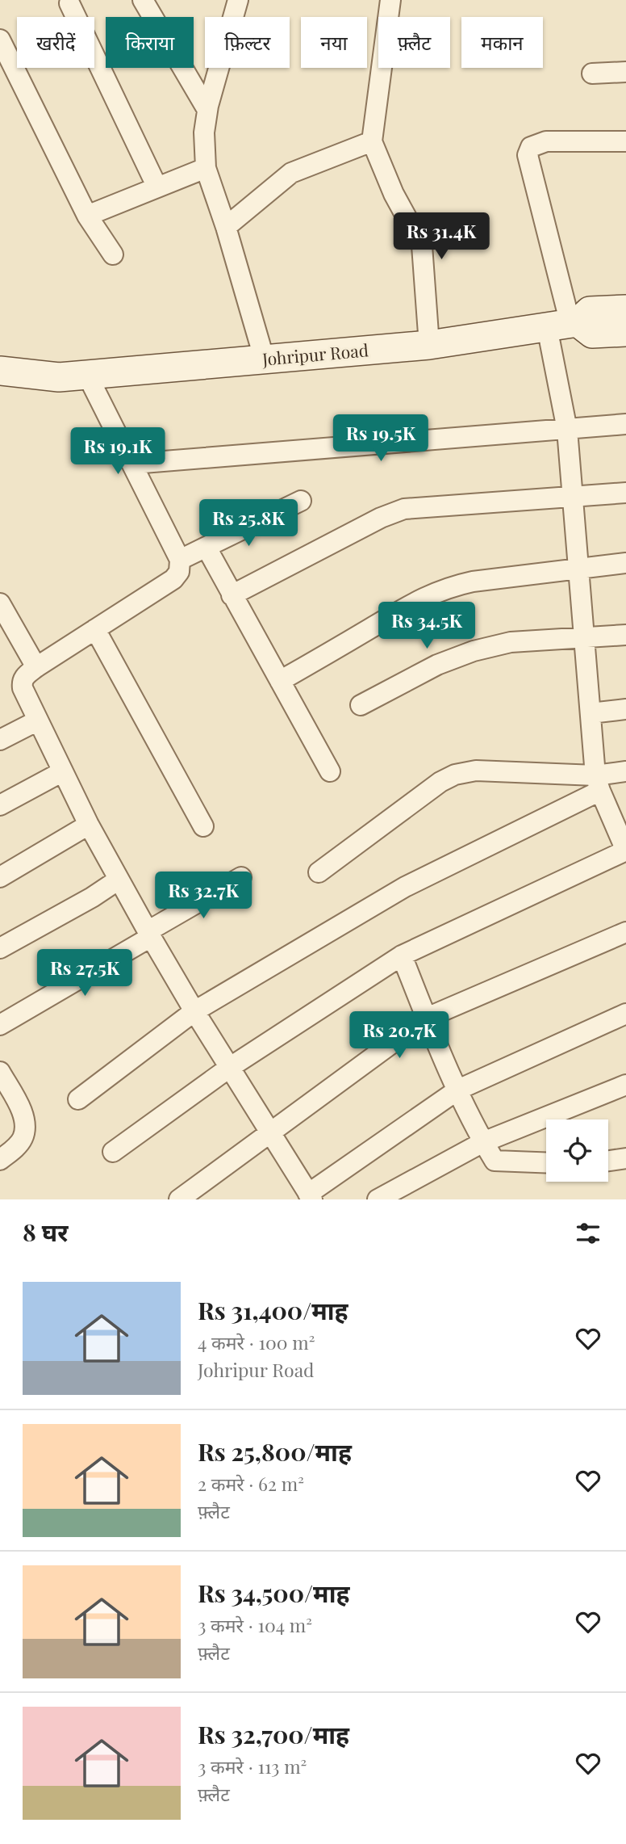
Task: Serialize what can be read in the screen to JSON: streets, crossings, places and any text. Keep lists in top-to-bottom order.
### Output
{
  "streets": {
    "street": ["Johripur Road"]
  },
  "page": {
    "chip": [
      "खरीदें",
      "किराया",
      "फ़िल्टर",
      "नया",
      "फ़्लैट",
      "मकान"
    ],
    "price": [
      "Rs 31.4K",
      "Rs 19.5K",
      "Rs 19.1K",
      "Rs 25.8K",
      "Rs 34.5K",
      "Rs 32.7K",
      "Rs 27.5K",
      "Rs 20.7K"
    ],
    "heading": "8 घर",
    "list": [
      {
        "name": "Rs 31,400/माह",
        "note": "4 कमरे · 100 m² · Johripur Road"
      },
      {
        "name": "Rs 25,800/माह",
        "note": "2 कमरे · 62 m² · फ़्लैट"
      },
      {
        "name": "Rs 34,500/माह",
        "note": "3 कमरे · 104 m² · फ़्लैट"
      },
      {
        "name": "Rs 32,700/माह",
        "note": "3 कमरे · 113 m² · फ़्लैट"
      }
    ]
  }
}
